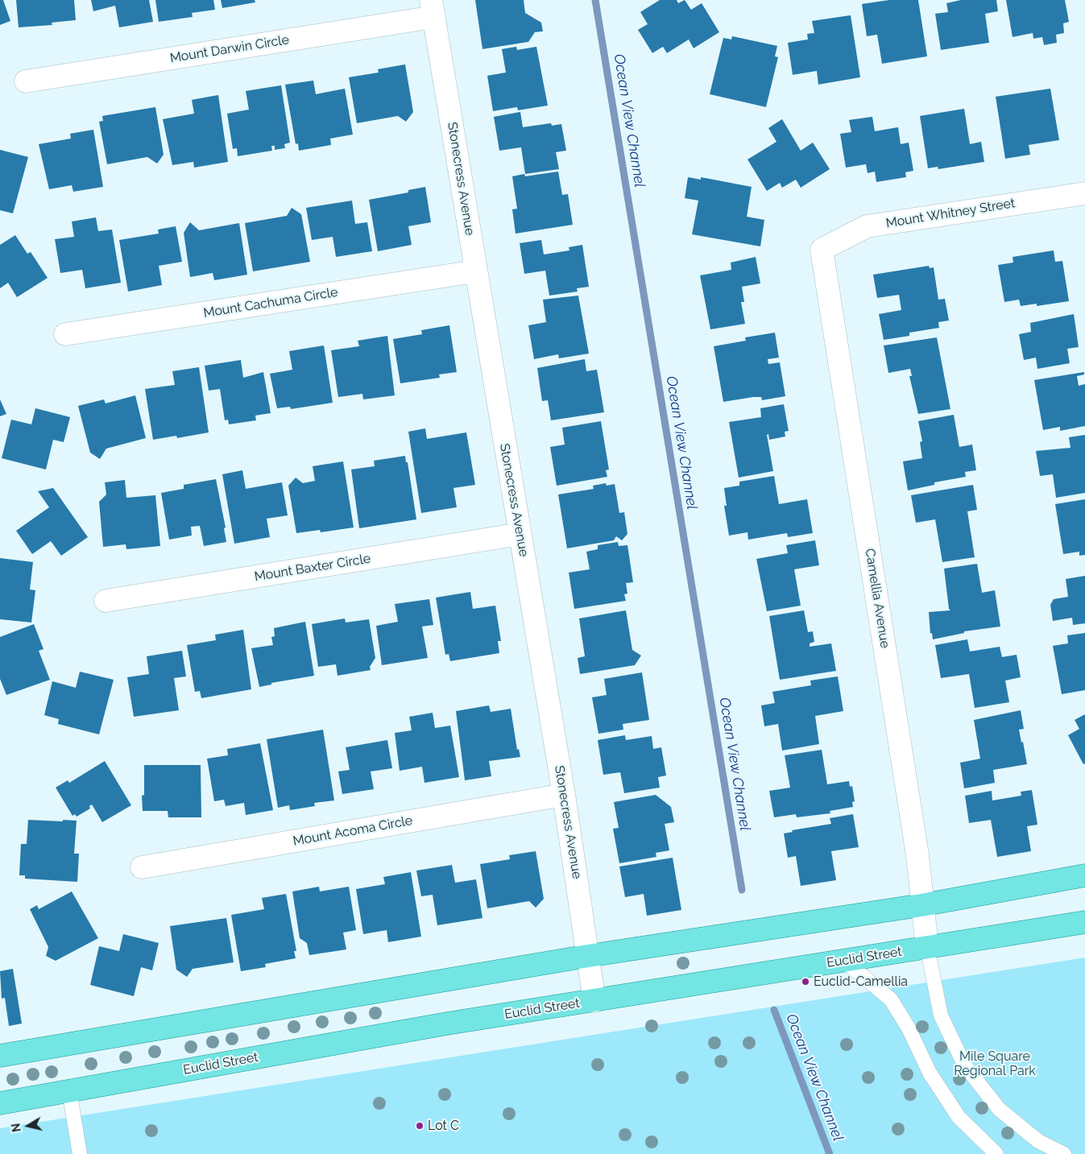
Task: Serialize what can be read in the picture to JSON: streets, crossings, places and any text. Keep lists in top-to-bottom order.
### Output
{
  "streets": {
    "main road": ["Euclid Street"],
    "street": [
      "Mount Darwin Circle",
      "Stonecress Avenue",
      "Mount Whitney Street",
      "Mount Cachuma Circle",
      "Mount Baxter Circle",
      "Camellia Avenue",
      "Mount Acoma Circle"
    ]
  },
  "crossings": [
    ["Mount Darwin Circle", "Stonecress Avenue"],
    ["Stonecress Avenue", "Mount Cachuma Circle"],
    ["Stonecress Avenue", "Mount Baxter Circle"],
    ["Stonecress Avenue", "Mount Acoma Circle"],
    ["Stonecress Avenue", "Euclid Street"],
    ["Mount Whitney Street", "Camellia Avenue"],
    ["Camellia Avenue", "Euclid Street"]
  ],
  "water": ["Ocean View Channel"],
  "parks": ["Mile Square Regional Park"],
  "places": ["Euclid-Camellia", "Lot C"],
  "north": "left"
}
